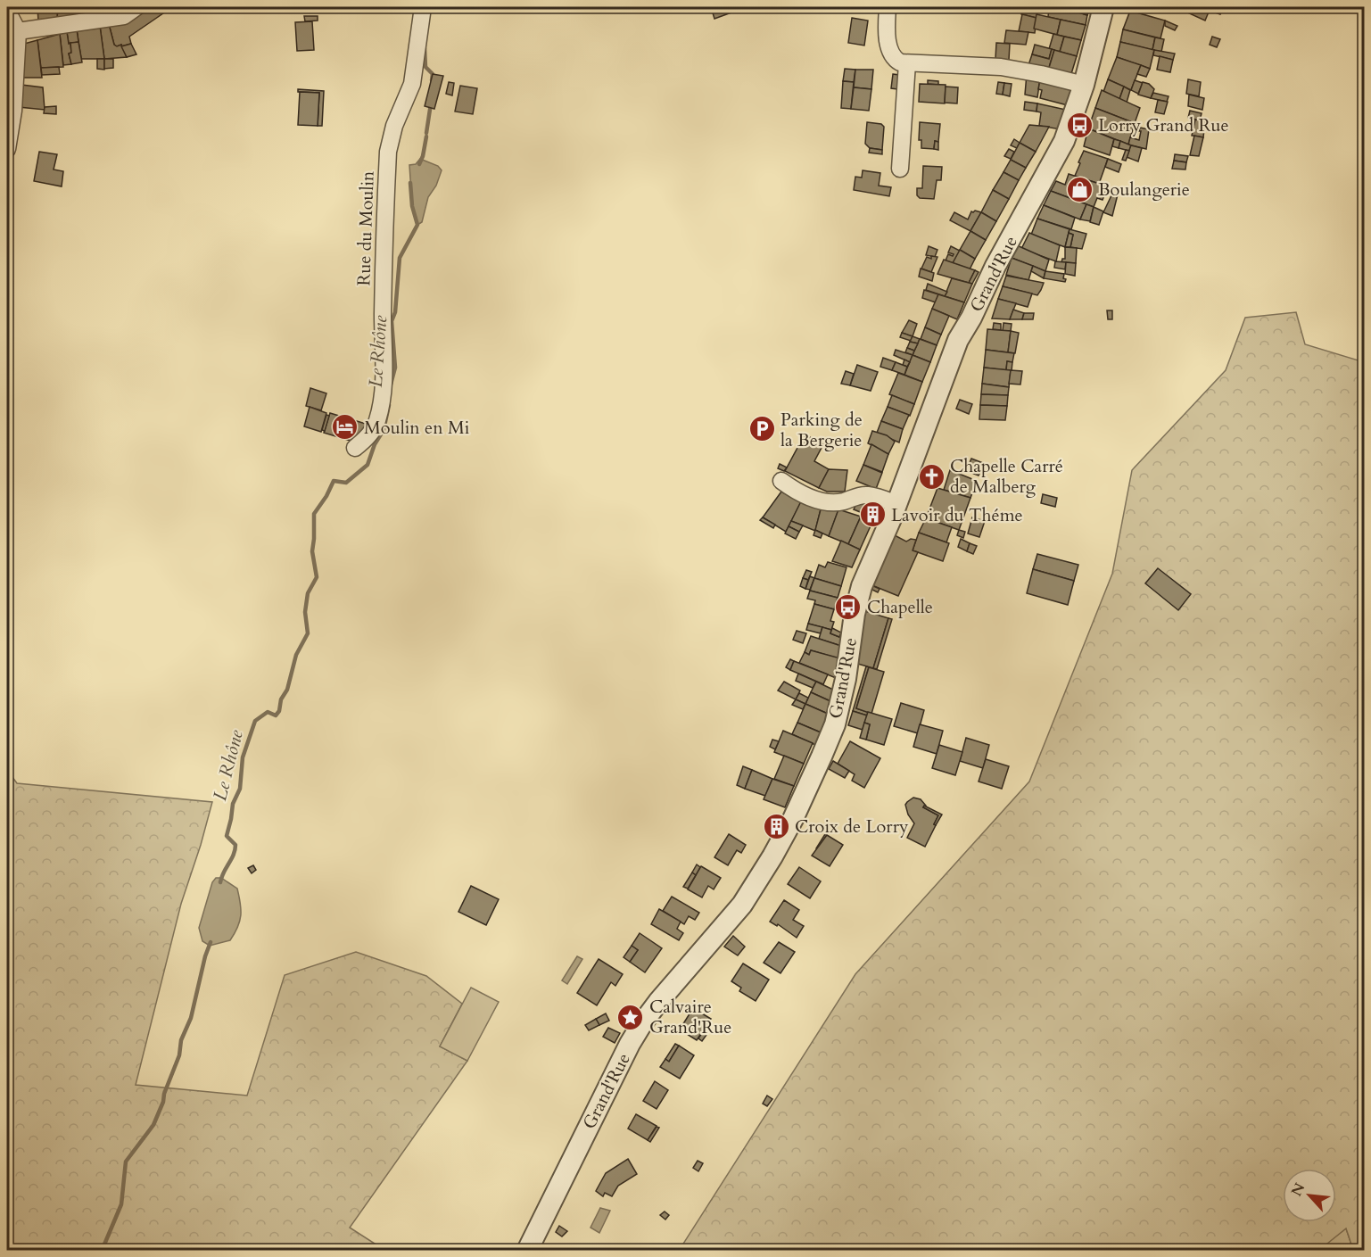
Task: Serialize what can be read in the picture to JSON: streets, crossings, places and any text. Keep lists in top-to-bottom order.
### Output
{
  "streets": {
    "street": ["Rue du Moulin", "Grand'Rue"]
  },
  "water": ["Le Rhône"],
  "places": {
    "bus stop": ["Lorry Grand Rue", "Chapelle"],
    "shop": ["Boulangerie"],
    "hotel": ["Moulin en Mi"],
    "parking": ["Parking de la Bergerie"],
    "church": ["Chapelle Carré de Malberg"],
    "building": ["Lavoir du Théme", "Croix de Lorry"],
    "place": ["Calvaire Grand'Rue"]
  },
  "north": "top left"
}
